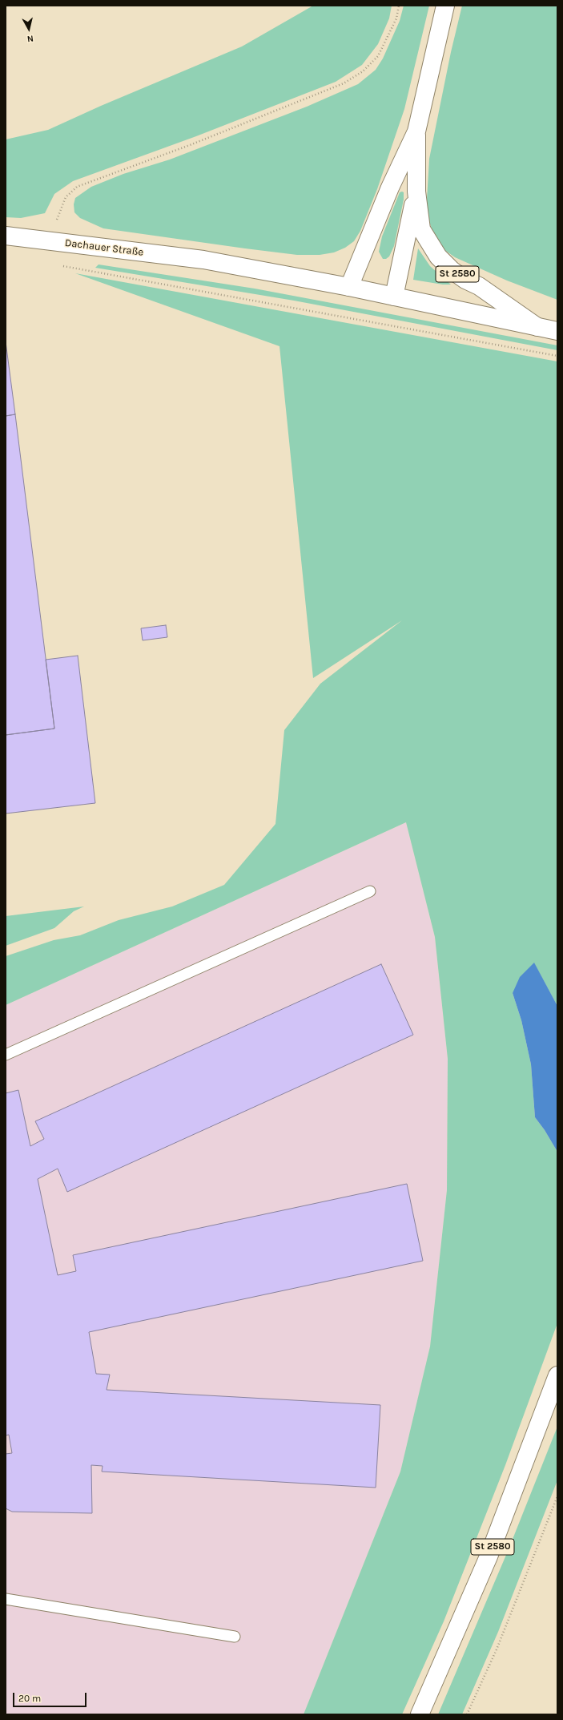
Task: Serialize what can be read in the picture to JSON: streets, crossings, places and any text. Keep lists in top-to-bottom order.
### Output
{
  "streets": {
    "main road": ["Dachauer Straße", "St 2580"]
  },
  "crossings": [
    ["Dachauer Straße", "St 2580"]
  ],
  "scale_bar": "20 m",
  "north": "bottom"
}
